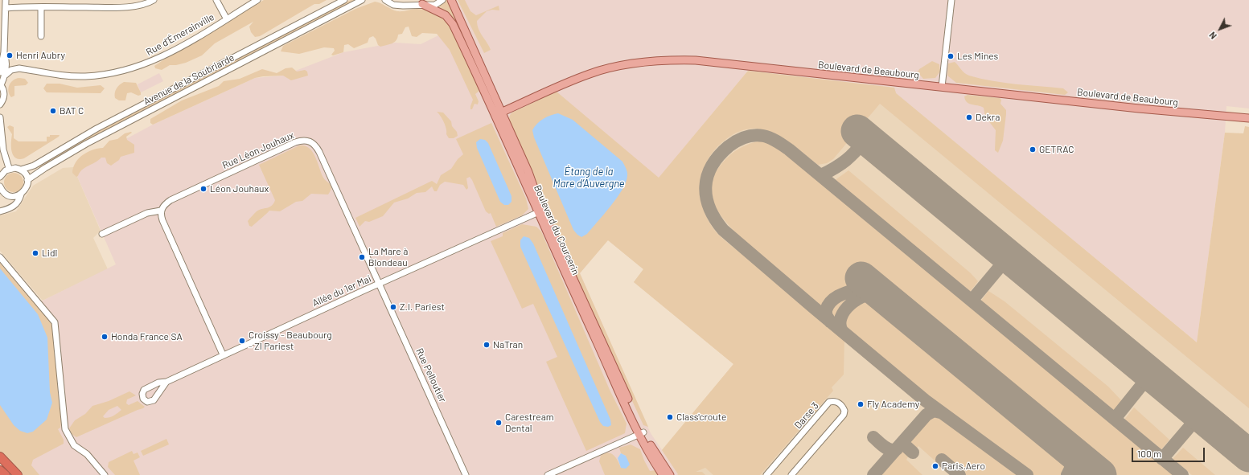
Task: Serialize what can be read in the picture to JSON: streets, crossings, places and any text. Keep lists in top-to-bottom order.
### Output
{
  "streets": {
    "main road": ["Boulevard de Beaubourg", "Boulevard du Courcerin"],
    "street": [
      "Rue d'Émerainville",
      "Avenue de la Soubriarde",
      "Rue Léon Jouhaux",
      "Allée du 1er Mai",
      "Rue Pelloutier",
      "Darse 3"
    ]
  },
  "crossings": [
    ["Boulevard de Beaubourg", "Boulevard du Courcerin"],
    ["Rue Léon Jouhaux", "Allée du 1er Mai"],
    ["Rue Léon Jouhaux", "Rue Pelloutier"],
    ["Boulevard du Courcerin", "Allée du 1er Mai"],
    ["Allée du 1er Mai", "Rue Pelloutier"]
  ],
  "water": ["Étang de la Mare d’Auvergne"],
  "places": [
    "Henri Aubry",
    "Les Mines",
    "BAT C",
    "Dekra",
    "GETRAC",
    "Léon Jouhaux",
    "Lidl",
    "La Mare à Blondeau",
    "Z.I. Pariest",
    "Honda France SA",
    "Croissy - Beaubourg - ZI Pariest",
    "NaTran",
    "Fly Academy",
    "Class'croute",
    "Carestream Dental",
    "Paris.Aero"
  ],
  "scale_bar": "100 m",
  "north": "bottom left"
}
